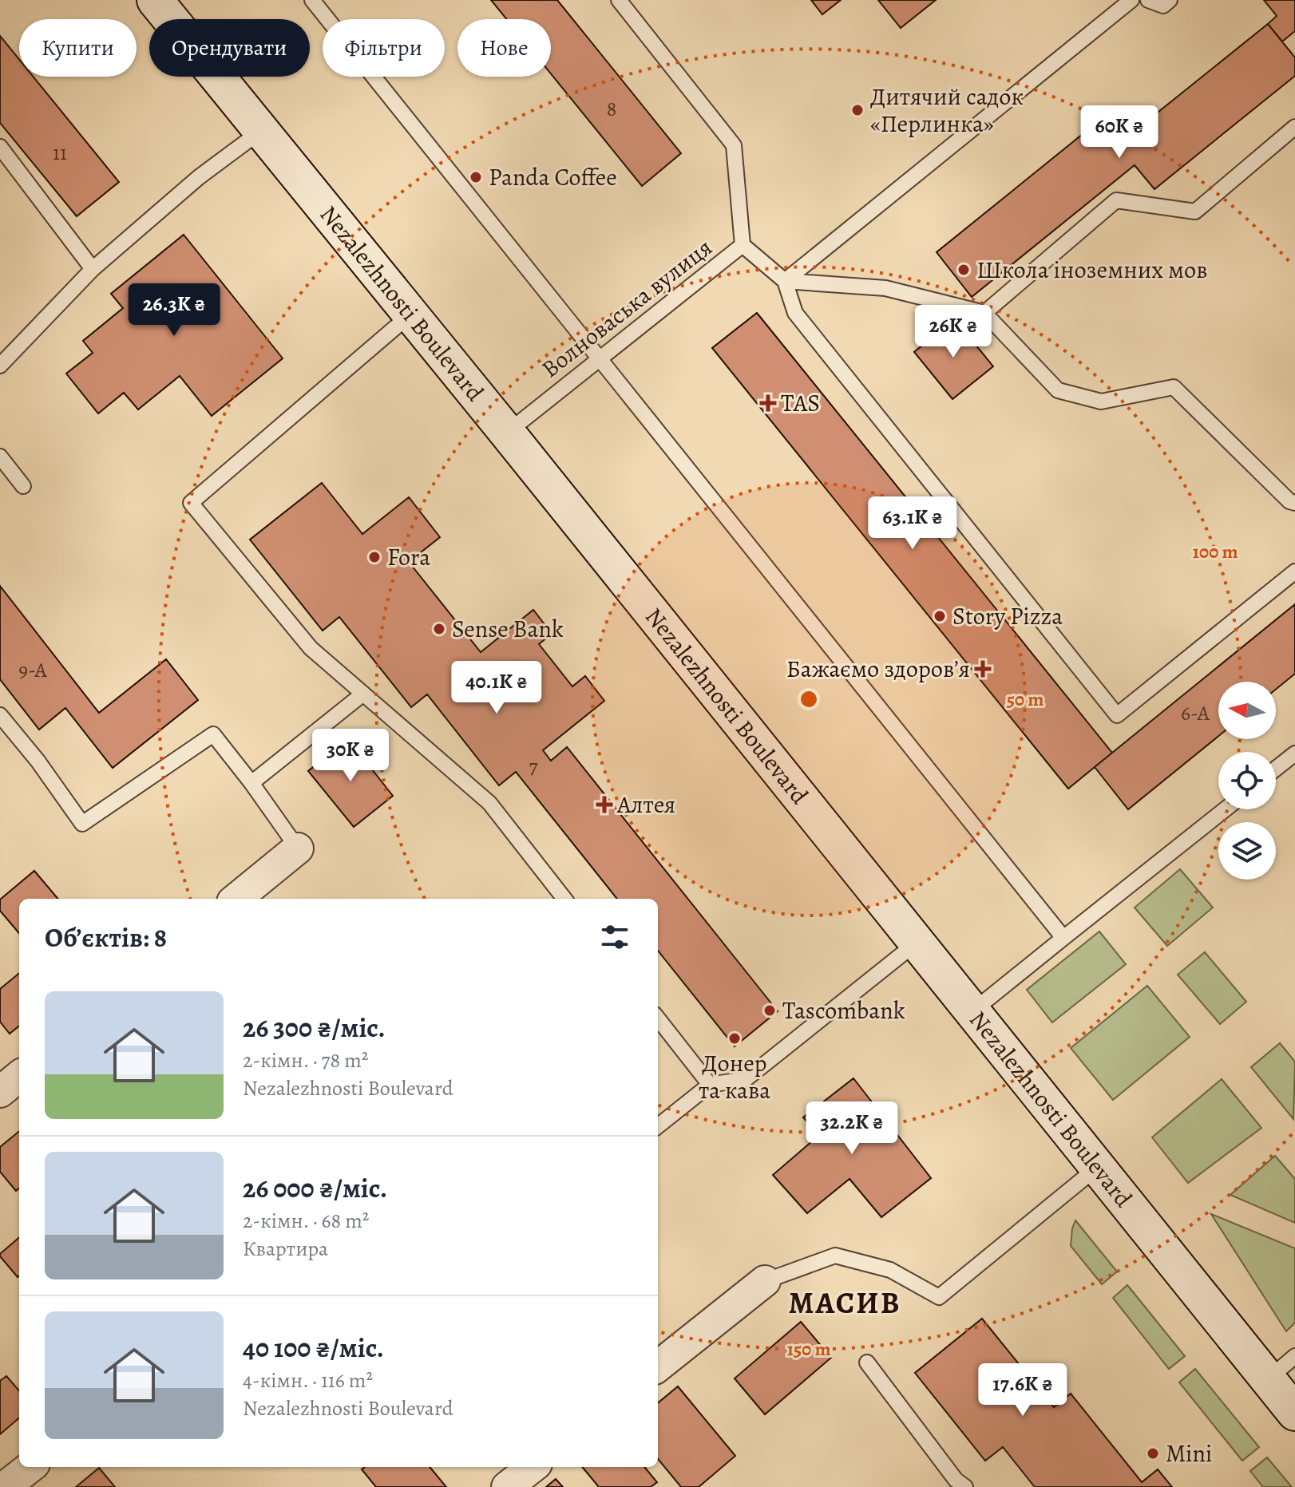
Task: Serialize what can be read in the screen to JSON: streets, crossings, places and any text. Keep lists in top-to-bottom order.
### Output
{
  "streets": {
    "main road": ["Nezalezhnosti Boulevard"],
    "lane": ["Волноваська вулиця"]
  },
  "crossings": [
    ["Nezalezhnosti Boulevard", "Волноваська вулиця"]
  ],
  "districts": ["МАСИВ"],
  "places": {
    "other": [
      "Дитячий садок «Перлинка»",
      "Panda Coffee",
      "Школа іноземних мов",
      "Fora",
      "Story Pizza",
      "Sense Bank",
      "Tascombank",
      "Донер та кава",
      "Mini"
    ],
    "health": ["TAS", "Бажаємо здоровʼя", "Алтея"]
  },
  "house_numbers": [
    "8",
    "11",
    "9-А",
    "6-А",
    "7"
  ],
  "north": "left",
  "page": {
    "chip": [
      "Купити",
      "Орендувати",
      "Фільтри",
      "Нове"
    ],
    "price": [
      "60K ₴",
      "26.3K ₴",
      "26K ₴",
      "63.1K ₴",
      "40.1K ₴",
      "30K ₴",
      "32.2K ₴",
      "17.6K ₴"
    ],
    "heading": "Об’єктів: 8",
    "list": [
      {
        "name": "26 300 ₴/міс.",
        "note": "2-кімн. · 78 m² · Nezalezhnosti Boulevard"
      },
      {
        "name": "26 000 ₴/міс.",
        "note": "2-кімн. · 68 m² · Квартира"
      },
      {
        "name": "40 100 ₴/міс.",
        "note": "4-кімн. · 116 m² · Nezalezhnosti Boulevard"
      }
    ]
  },
  "rings": ["100 m", "50 m", "150 m"]
}
